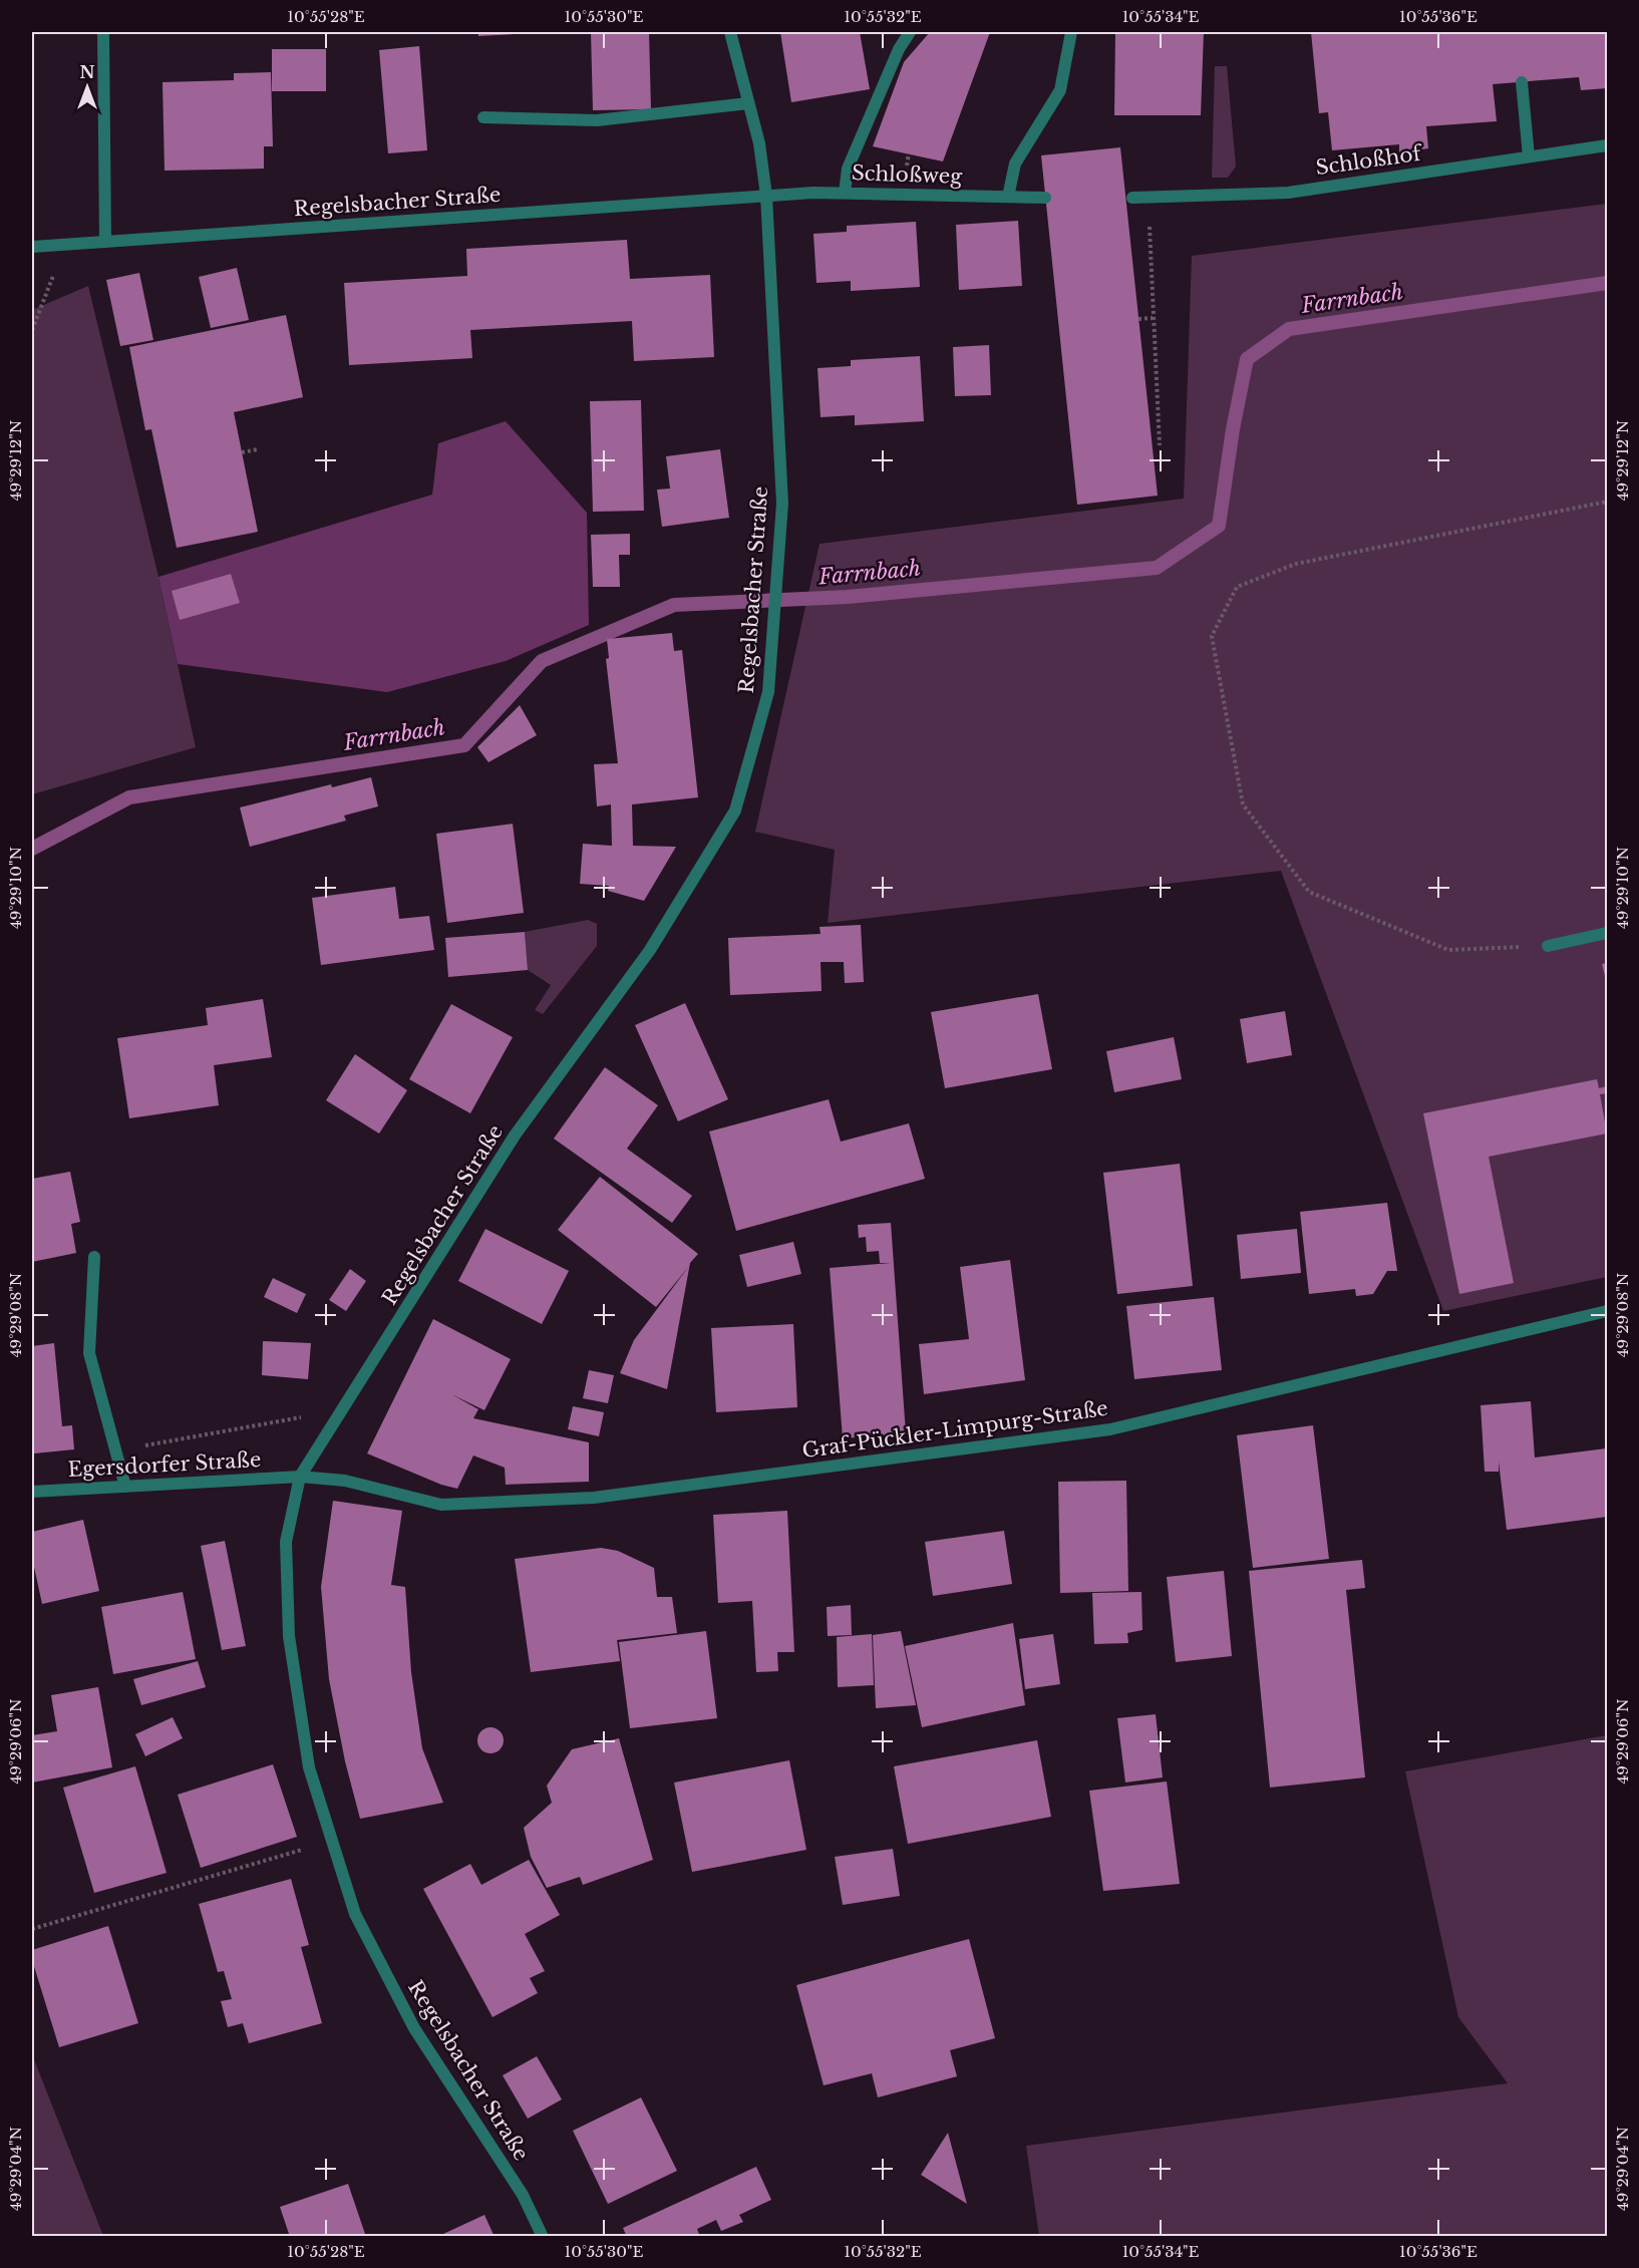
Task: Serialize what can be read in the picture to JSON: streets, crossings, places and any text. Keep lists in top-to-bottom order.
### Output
{
  "streets": {
    "street": [
      "Schloßhof",
      "Schloßweg",
      "Regelsbacher Straße",
      "Graf-Pückler-Limpurg-Straße",
      "Egersdorfer Straße"
    ]
  },
  "crossings": [
    ["Schloßweg", "Regelsbacher Straße"],
    ["Regelsbacher Straße", "Graf-Pückler-Limpurg-Straße"],
    ["Regelsbacher Straße", "Egersdorfer Straße"],
    ["Graf-Pückler-Limpurg-Straße", "Egersdorfer Straße"]
  ],
  "water": ["Farrnbach"],
  "north": "top",
  "coordinates": [
    "10°55'28\"E",
    "10°55'30\"E",
    "10°55'32\"E",
    "10°55'34\"E",
    "10°55'36\"E",
    "49°29'12\"N",
    "49°29'10\"N",
    "49°29'08\"N",
    "49°29'06\"N",
    "49°29'04\"N"
  ]
}
